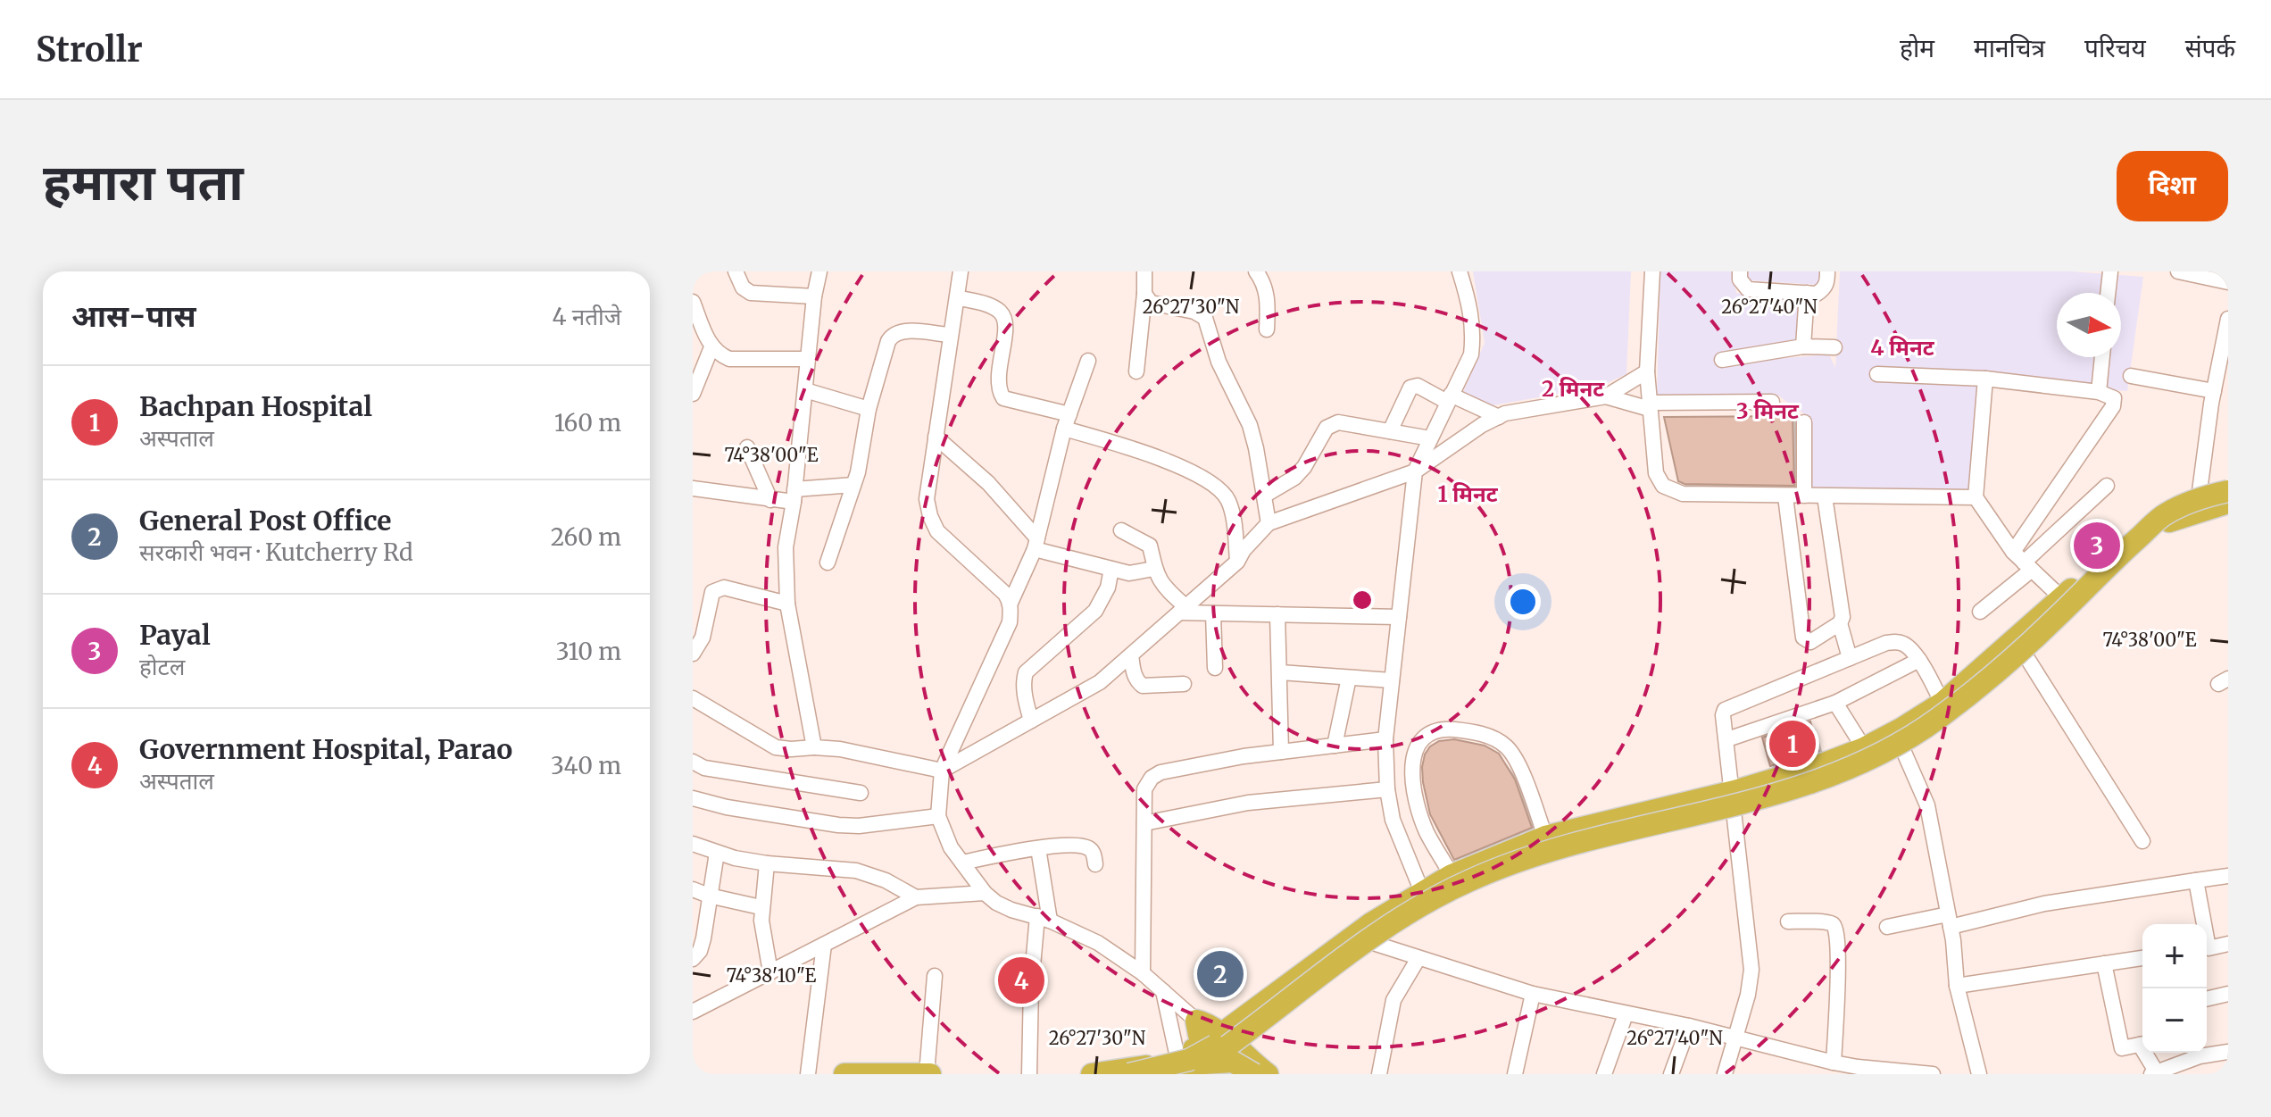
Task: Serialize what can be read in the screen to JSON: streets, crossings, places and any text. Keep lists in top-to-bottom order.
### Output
{
  "north": "right",
  "page": {
    "header": "Strollr",
    "nav": [
      "होम",
      "मानचित्र",
      "परिचय",
      "संपर्क"
    ],
    "title": "हमारा पता",
    "buttons": "दिशा",
    "heading": ["आस-पास", "4 नतीजे"],
    "list": [
      {
        "mark": "1",
        "name": "Bachpan Hospital",
        "note": "अस्पताल",
        "value": "160 m"
      },
      {
        "mark": "2",
        "name": "General Post Office",
        "note": "सरकारी भवन · Kutcherry Rd",
        "value": "260 m"
      },
      {
        "mark": "3",
        "name": "Payal",
        "note": "होटल",
        "value": "310 m"
      },
      {
        "mark": "4",
        "name": "Government Hospital, Parao",
        "note": "अस्पताल",
        "value": "340 m"
      }
    ],
    "pins": [
      "3",
      "1",
      "2",
      "4"
    ],
    "map_buttons": ["+", "−"]
  },
  "coordinates": [
    "26°27'30\"N",
    "26°27'40\"N",
    "74°38'00\"E",
    "74°38'10\"E"
  ],
  "rings": [
    "4 मिनट",
    "2 मिनट",
    "3 मिनट",
    "1 मिनट"
  ]
}
